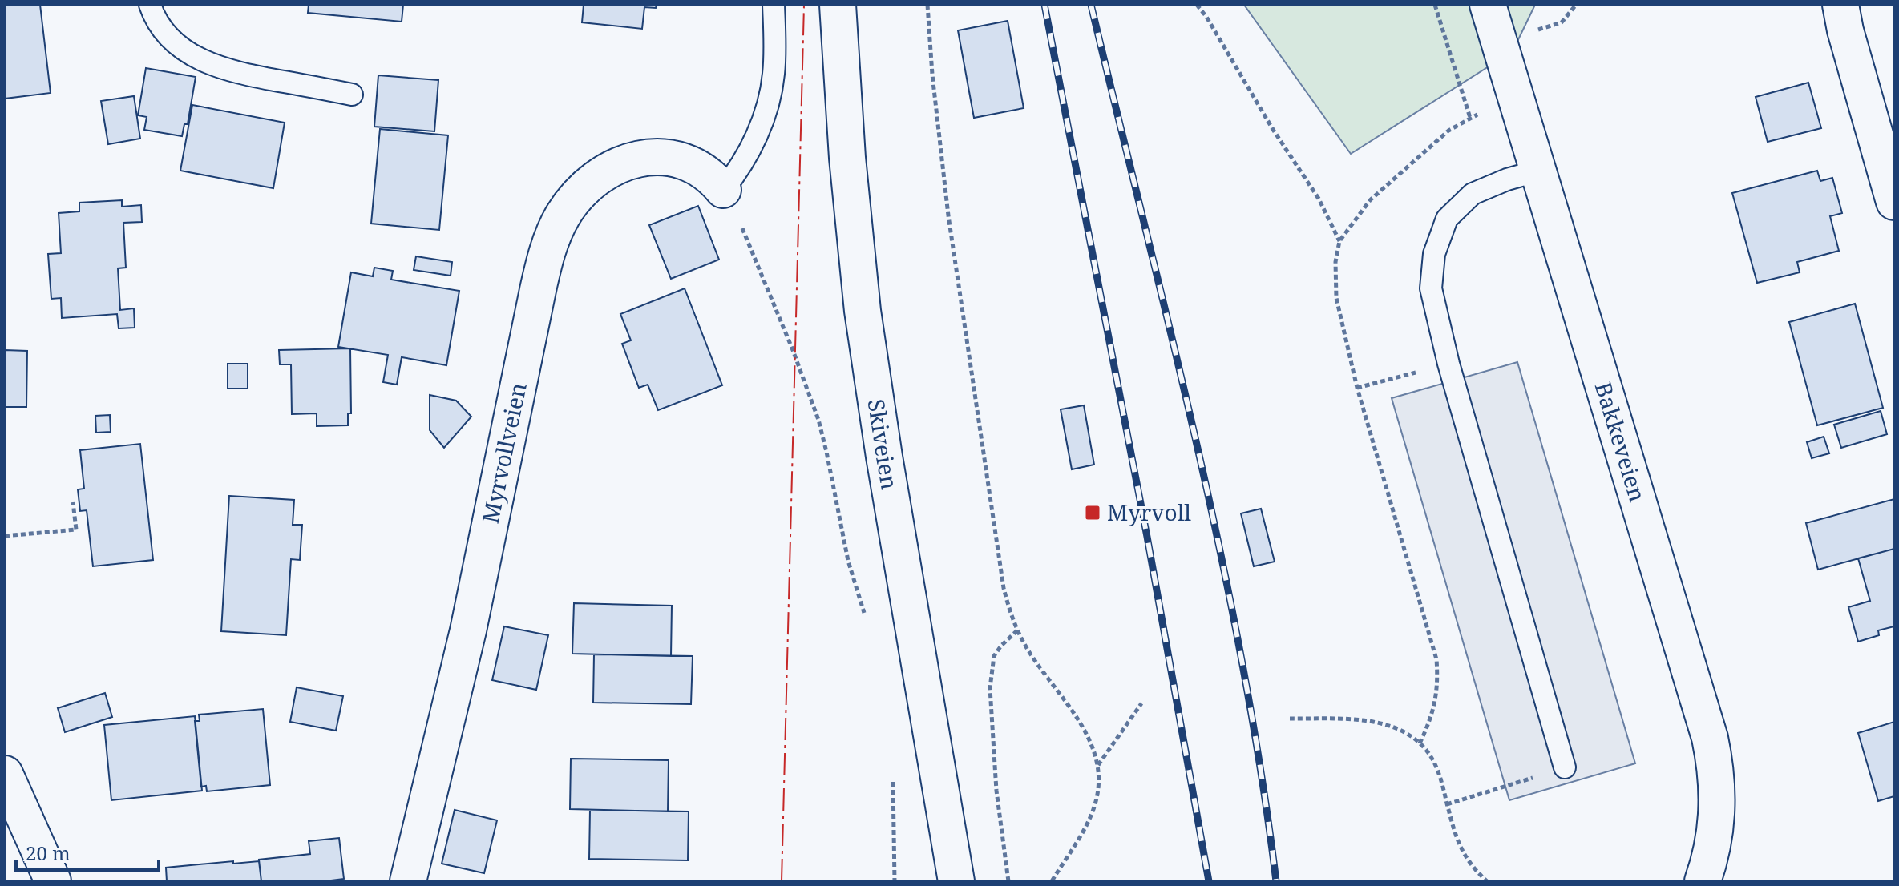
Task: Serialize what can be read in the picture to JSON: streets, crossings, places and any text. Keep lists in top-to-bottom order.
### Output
{
  "streets": {
    "street": ["Bakkeveien", "Skiveien", "Myrvollveien"]
  },
  "places": {
    "transit": ["Myrvoll"]
  },
  "scale_bar": "20 m"
}
